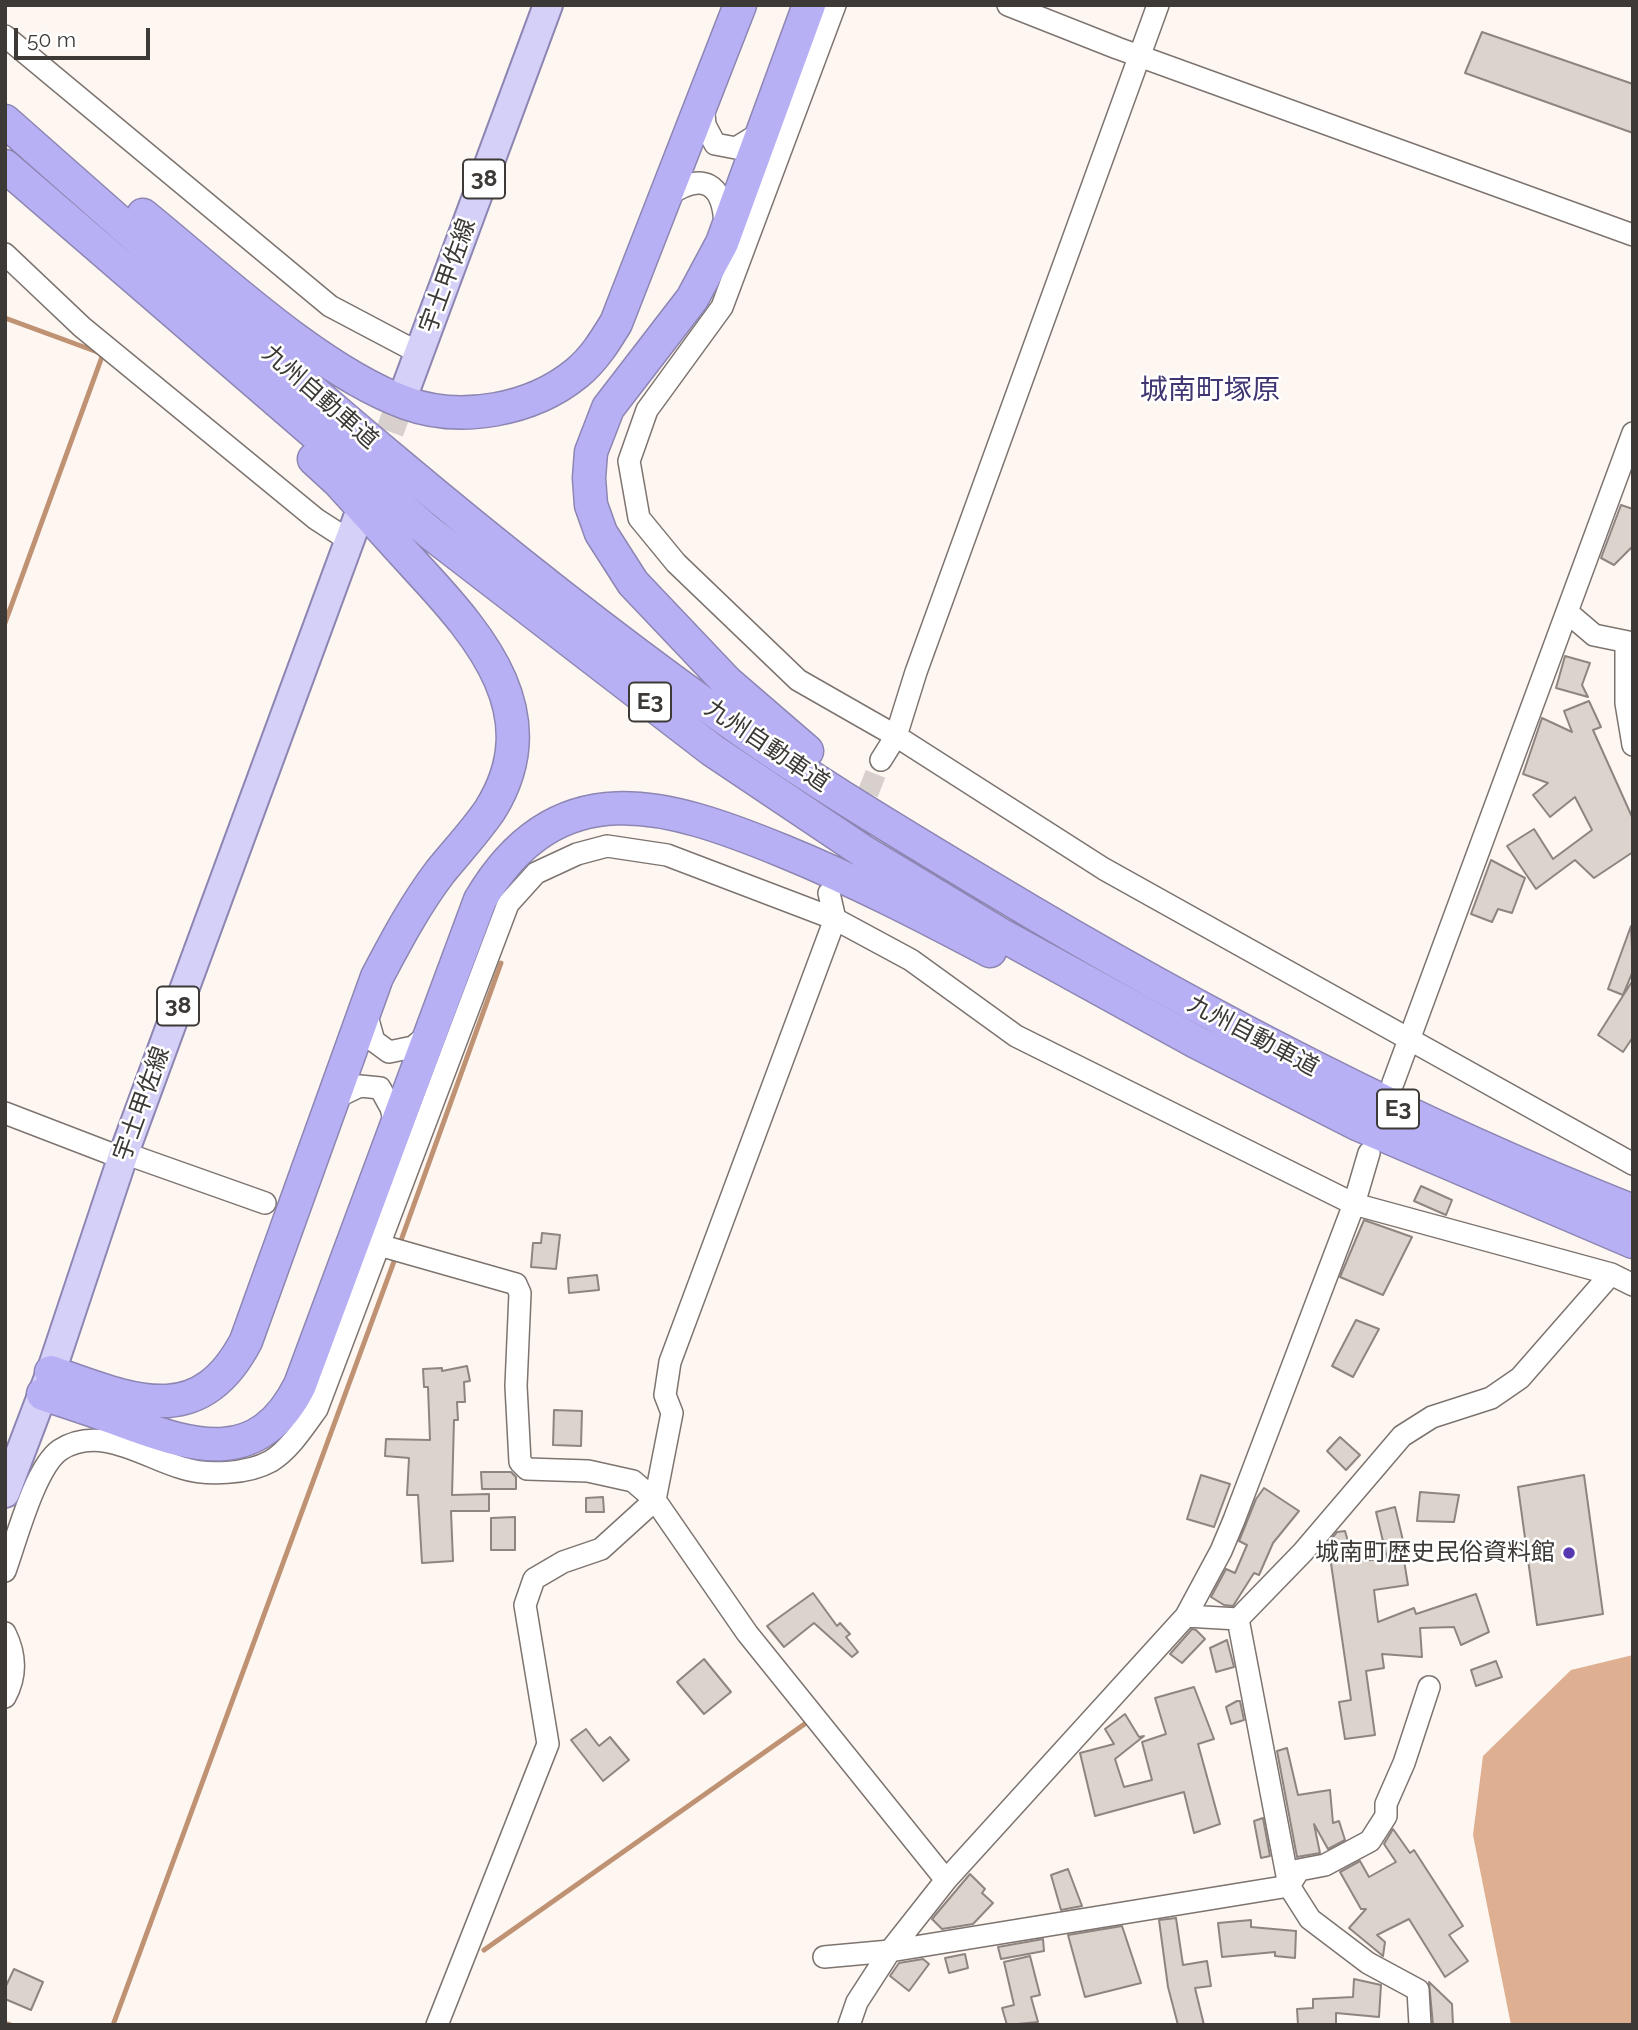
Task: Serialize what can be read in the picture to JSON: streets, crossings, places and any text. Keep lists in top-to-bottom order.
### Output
{
  "streets": {
    "highway": ["九州自動車道", "E3"],
    "main road": ["38", "宇土甲佐線"]
  },
  "districts": ["城南町塚原"],
  "places": ["城南町歴史民俗資料館"],
  "scale_bar": "50 m"
}
